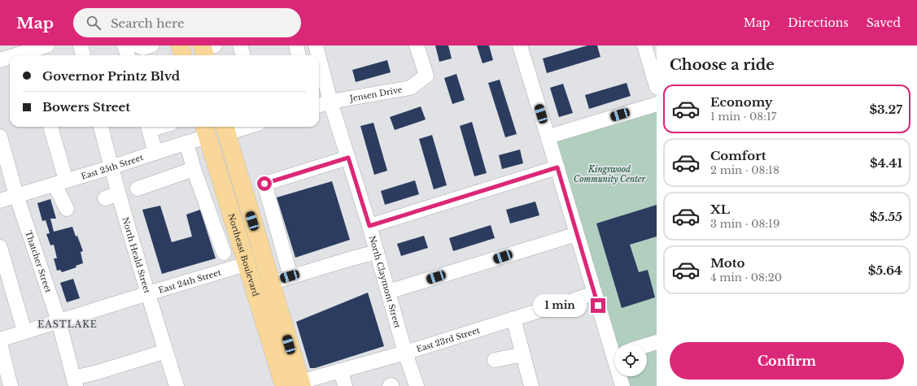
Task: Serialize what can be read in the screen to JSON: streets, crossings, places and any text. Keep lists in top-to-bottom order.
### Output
{
  "streets": {
    "main road": ["Northeast Boulevard"],
    "street": [
      "Jensen Drive",
      "East 25th Street",
      "North Heald Street",
      "Thatcher Street",
      "East 24th Street",
      "North Claymont Street",
      "East 23rd Street"
    ]
  },
  "crossings": [
    ["Jensen Drive", "North Claymont Street"],
    ["East 25th Street", "North Heald Street"],
    ["East 25th Street", "Northeast Boulevard"],
    ["East 25th Street", "Thatcher Street"],
    ["North Heald Street", "East 24th Street"],
    ["Northeast Boulevard", "East 24th Street"],
    ["Northeast Boulevard", "East 23rd Street"],
    ["Thatcher Street", "East 24th Street"],
    ["North Claymont Street", "East 23rd Street"]
  ],
  "districts": ["EASTLAKE"],
  "parks": ["Kingswood Community Center"],
  "page": {
    "header": "Map",
    "search": "Search here",
    "nav": ["Map", "Directions", "Saved"],
    "heading": "Choose a ride",
    "banner": ["Governor Printz Blvd", "Bowers Street"],
    "list": [
      {
        "name": "Economy",
        "note": "1 min · 08:17",
        "value": "$3.27"
      },
      {
        "name": "Comfort",
        "note": "2 min · 08:18",
        "value": "$4.41"
      },
      {
        "name": "XL",
        "note": "3 min · 08:19",
        "value": "$5.55"
      },
      {
        "name": "Moto",
        "note": "4 min · 08:20",
        "value": "$5.64"
      }
    ],
    "bubble": "1 min",
    "buttons": "Confirm"
  }
}
